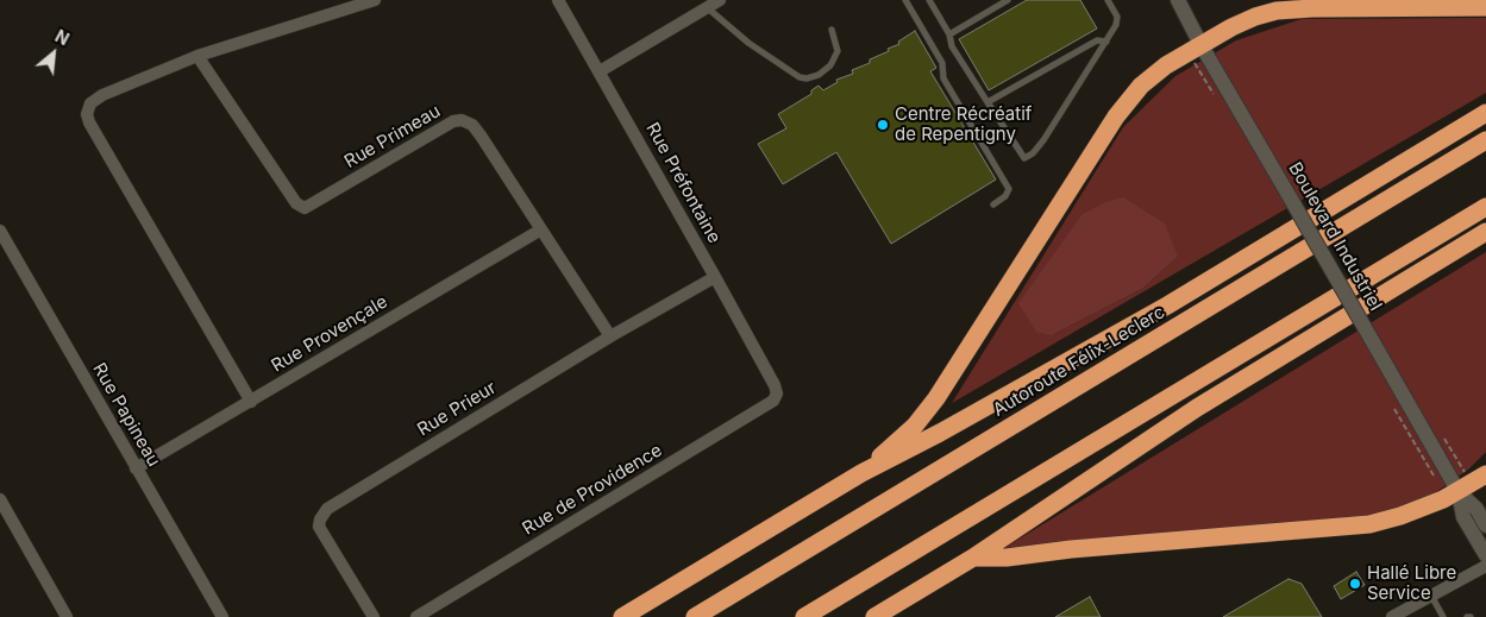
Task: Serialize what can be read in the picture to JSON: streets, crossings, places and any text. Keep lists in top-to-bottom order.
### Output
{
  "streets": {
    "highway": ["Autoroute Félix-Leclerc"],
    "street": [
      "Rue Primeau",
      "Rue Préfontaine",
      "Boulevard Industriel",
      "Rue Provençale",
      "Rue Prieur",
      "Rue Papineau",
      "Rue de Providence"
    ]
  },
  "crossings": [
    ["Rue Primeau", "Rue Provençale"],
    ["Rue Primeau", "Rue Prieur"],
    ["Rue Préfontaine", "Rue Prieur"],
    ["Rue Préfontaine", "Rue de Providence"],
    ["Rue Provençale", "Rue Papineau"]
  ],
  "places": ["Centre Récréatif de Repentigny", "Hallé Libre Service"],
  "north": "top right"
}
